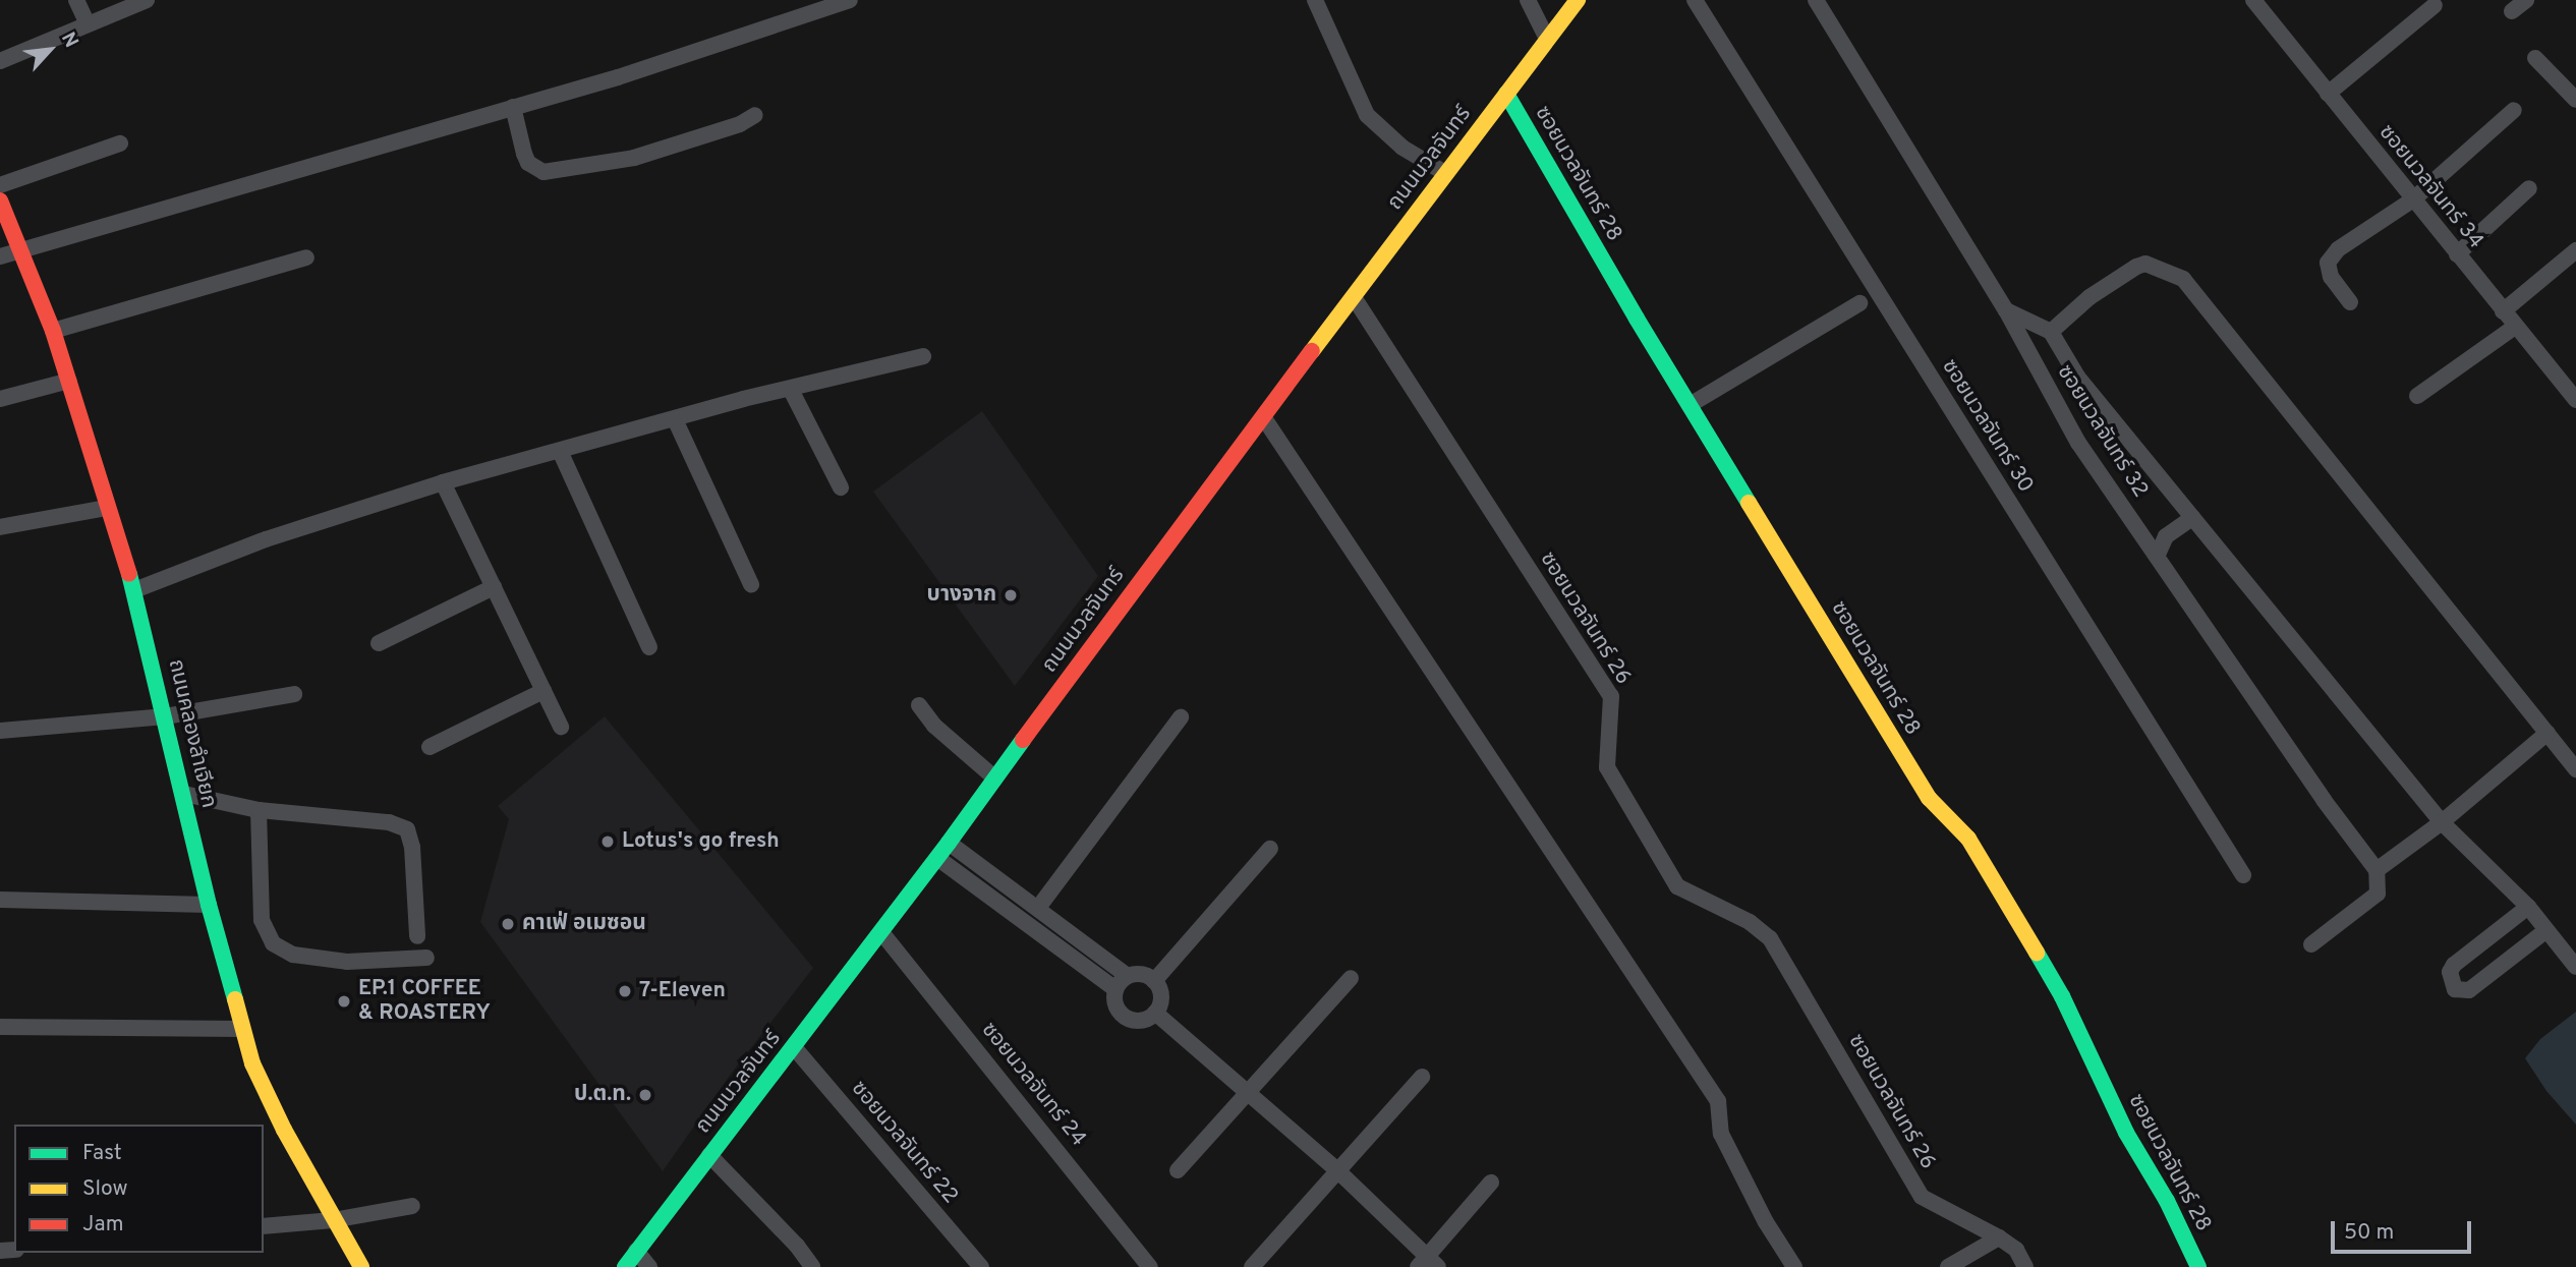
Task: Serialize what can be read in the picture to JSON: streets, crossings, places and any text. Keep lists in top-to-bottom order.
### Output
{
  "streets": {
    "street": [
      "ถนนนวลจันทร์",
      "ซอยนวลจันทร์ 28",
      "ซอยนวลจันทร์ 34",
      "ซอยนวลจันทร์ 30",
      "ซอยนวลจันทร์ 32",
      "ซอยนวลจันทร์ 26",
      "ถนนคลองลำเจียก",
      "ซอยนวลจันทร์ 24",
      "ซอยนวลจันทร์ 22"
    ]
  },
  "crossings": [
    ["ถนนนวลจันทร์", "ซอยนวลจันทร์ 28"],
    ["ถนนนวลจันทร์", "ซอยนวลจันทร์ 26"],
    ["ถนนนวลจันทร์", "ซอยนวลจันทร์ 24"],
    ["ถนนนวลจันทร์", "ซอยนวลจันทร์ 22"]
  ],
  "places": [
    "บางจาก",
    "Lotus's go fresh",
    "คาเฟ่ อเมซอน",
    "7-Eleven",
    "EP.1 COFFEE & ROASTERY",
    "ป.ต.ท."
  ],
  "legend": ["Fast", "Slow", "Jam"],
  "scale_bar": "50 m",
  "north": "top right"
}
